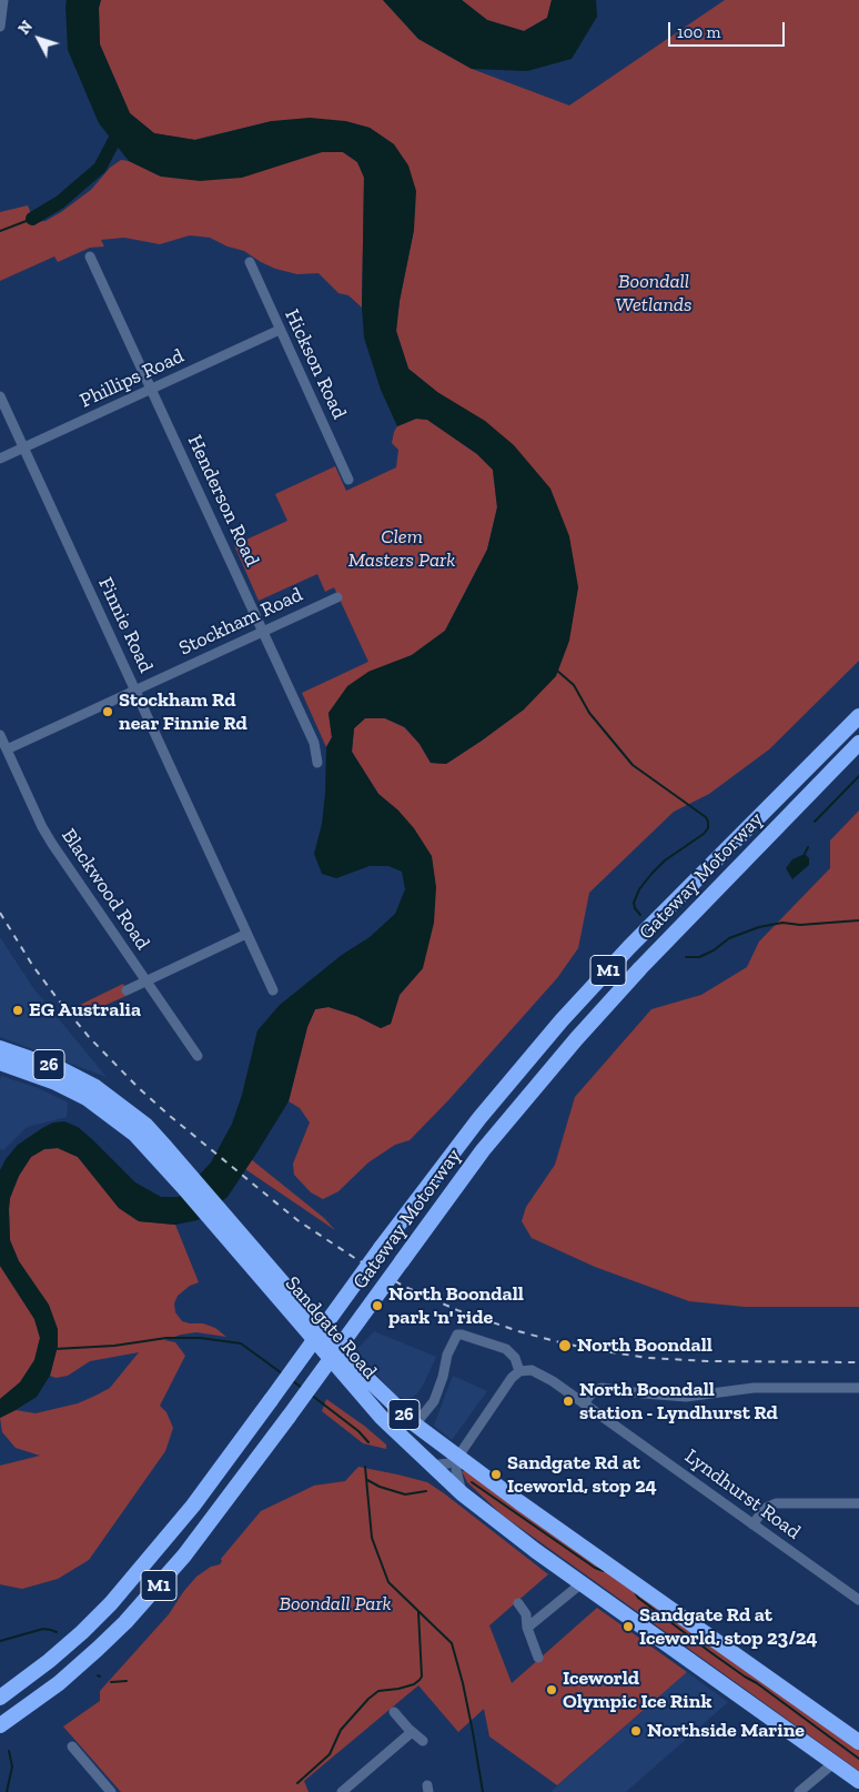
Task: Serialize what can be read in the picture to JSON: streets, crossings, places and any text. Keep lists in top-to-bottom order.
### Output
{
  "streets": {
    "highway": [
      "Gateway Motorway",
      "M1",
      "26",
      "Sandgate Road"
    ],
    "street": [
      "Hickson Road",
      "Phillips Road",
      "Henderson Road",
      "Stockham Road",
      "Finnie Road",
      "Blackwood Road",
      "Lyndhurst Road"
    ]
  },
  "crossings": [
    ["Hickson Road", "Phillips Road"],
    ["Phillips Road", "Henderson Road"],
    ["Phillips Road", "Finnie Road"],
    ["Henderson Road", "Stockham Road"],
    ["Stockham Road", "Finnie Road"],
    ["Stockham Road", "Blackwood Road"],
    ["26", "Sandgate Road"]
  ],
  "parks": ["Boondall Wetlands", "Clem Masters Park", "Boondall Park"],
  "places": [
    "Stockham Rd near Finnie Rd",
    "EG Australia",
    "North Boondall park 'n' ride",
    "North Boondall",
    "North Boondall station - Lyndhurst Rd",
    "Sandgate Rd at Iceworld, stop 24",
    "Sandgate Rd at Iceworld, stop 23/24",
    "Iceworld Olympic Ice Rink",
    "Northside Marine"
  ],
  "scale_bar": "100 m",
  "north": "top left"
}
